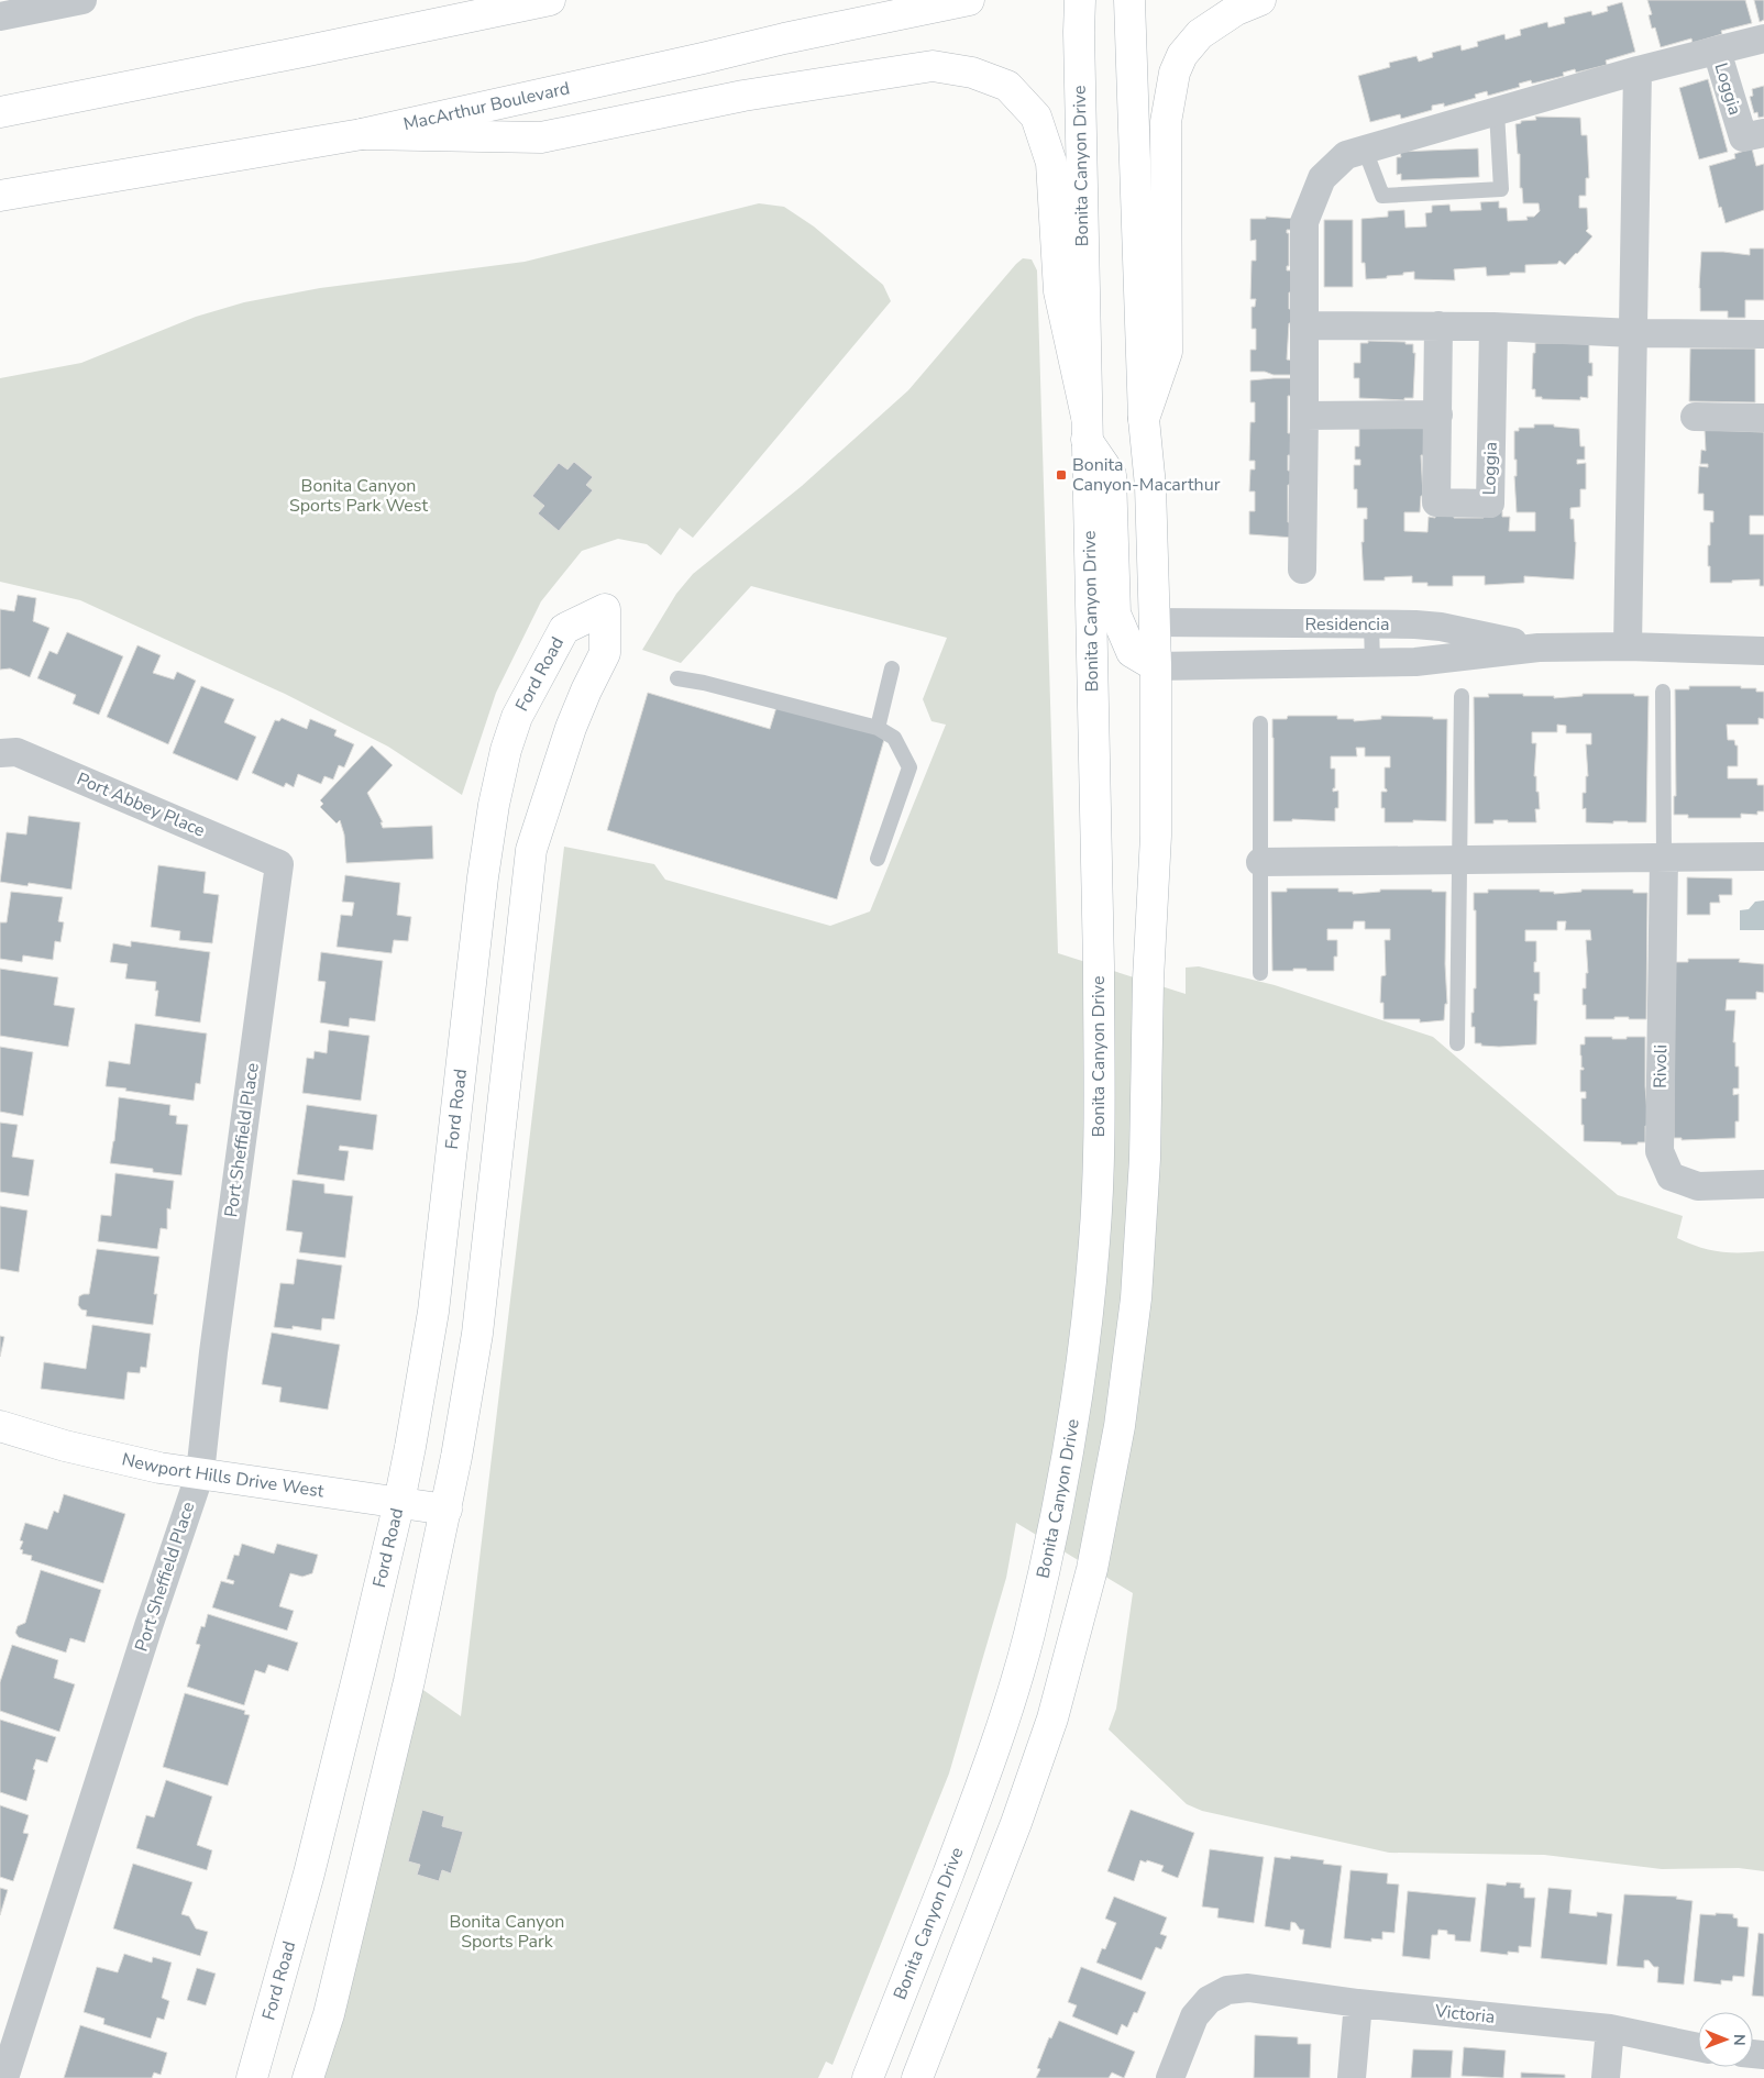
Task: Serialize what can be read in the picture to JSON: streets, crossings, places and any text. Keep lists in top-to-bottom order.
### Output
{
  "streets": {
    "main road": [
      "MacArthur Boulevard",
      "Bonita Canyon Drive",
      "Ford Road",
      "Newport Hills Drive West"
    ],
    "street": [
      "Loggia",
      "Residencia",
      "Port Abbey Place",
      "Rivoli",
      "Port Sheffield Place",
      "Victoria"
    ]
  },
  "crossings": [
    ["Ford Road", "Newport Hills Drive West"],
    ["Port Abbey Place", "Port Sheffield Place"],
    ["Port Sheffield Place", "Newport Hills Drive West"]
  ],
  "parks": ["Bonita Canyon Sports Park West", "Bonita Canyon Sports Park"],
  "places": {
    "transit": ["Bonita Canyon-Macarthur"]
  },
  "north": "right"
}
